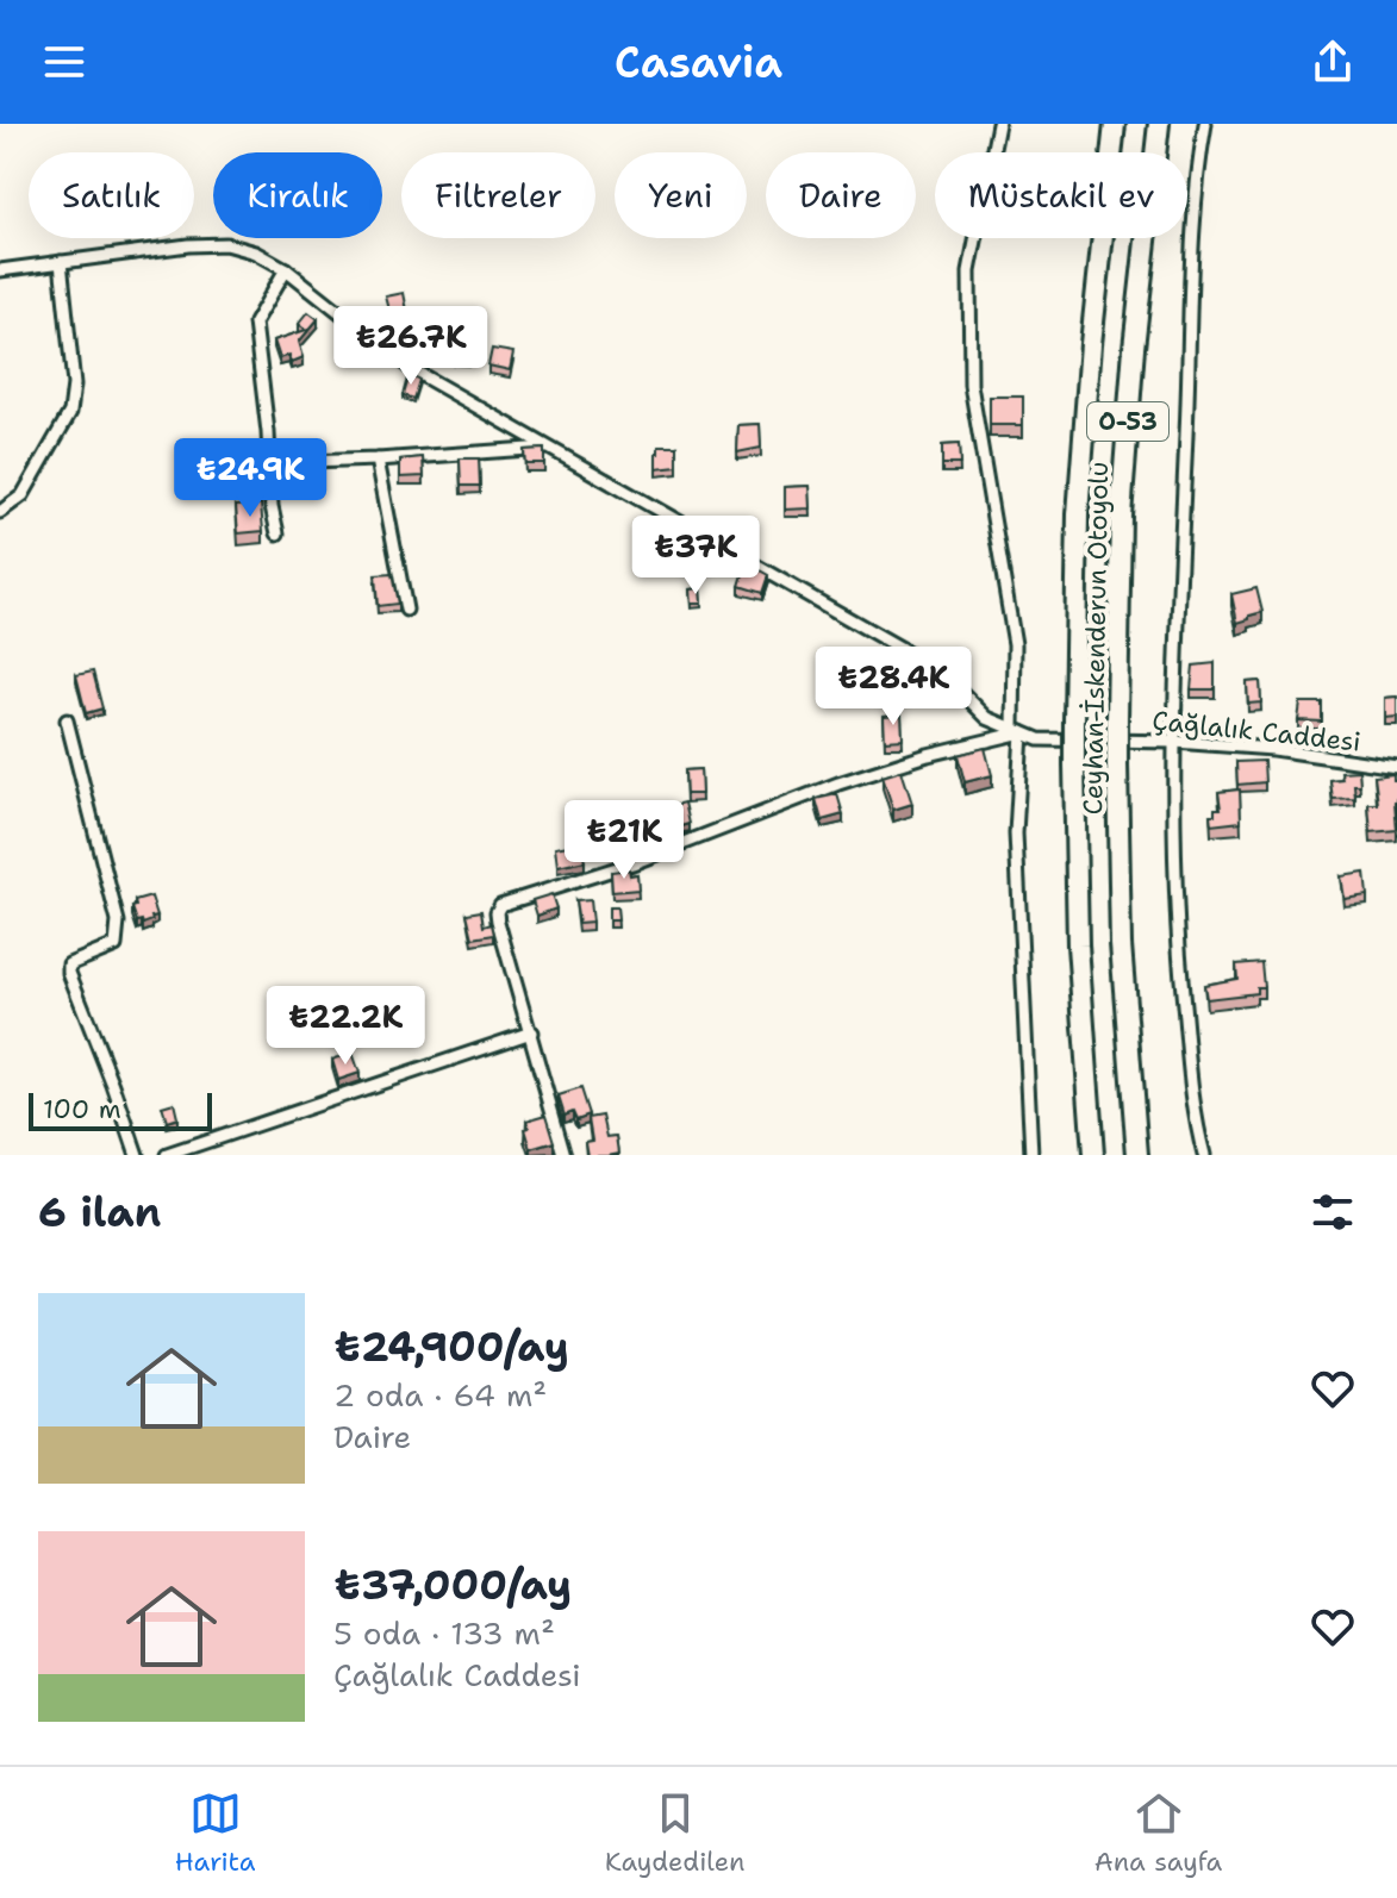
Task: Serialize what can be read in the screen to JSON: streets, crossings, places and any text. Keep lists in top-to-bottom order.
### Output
{
  "streets": {
    "highway": ["O-53", "Ceyhan-İskenderun Otoyolu"],
    "street": ["Çağlalık Caddesi"]
  },
  "scale_bar": "100 m",
  "page": {
    "header": "Casavia",
    "chip": [
      "Satılık",
      "Kiralık",
      "Filtreler",
      "Yeni",
      "Daire",
      "Müstakil ev"
    ],
    "price": [
      "₺26.7K",
      "₺24.9K",
      "₺37K",
      "₺28.4K",
      "₺21K",
      "₺22.2K"
    ],
    "scale": "100 m",
    "heading": "6 ilan",
    "list": [
      {
        "name": "₺24,900/ay",
        "note": "2 oda · 64 m² · Daire"
      },
      {
        "name": "₺37,000/ay",
        "note": "5 oda · 133 m² · Çağlalık Caddesi"
      }
    ],
    "tabs": ["Harita", "Kaydedilen", "Ana sayfa"]
  }
}
